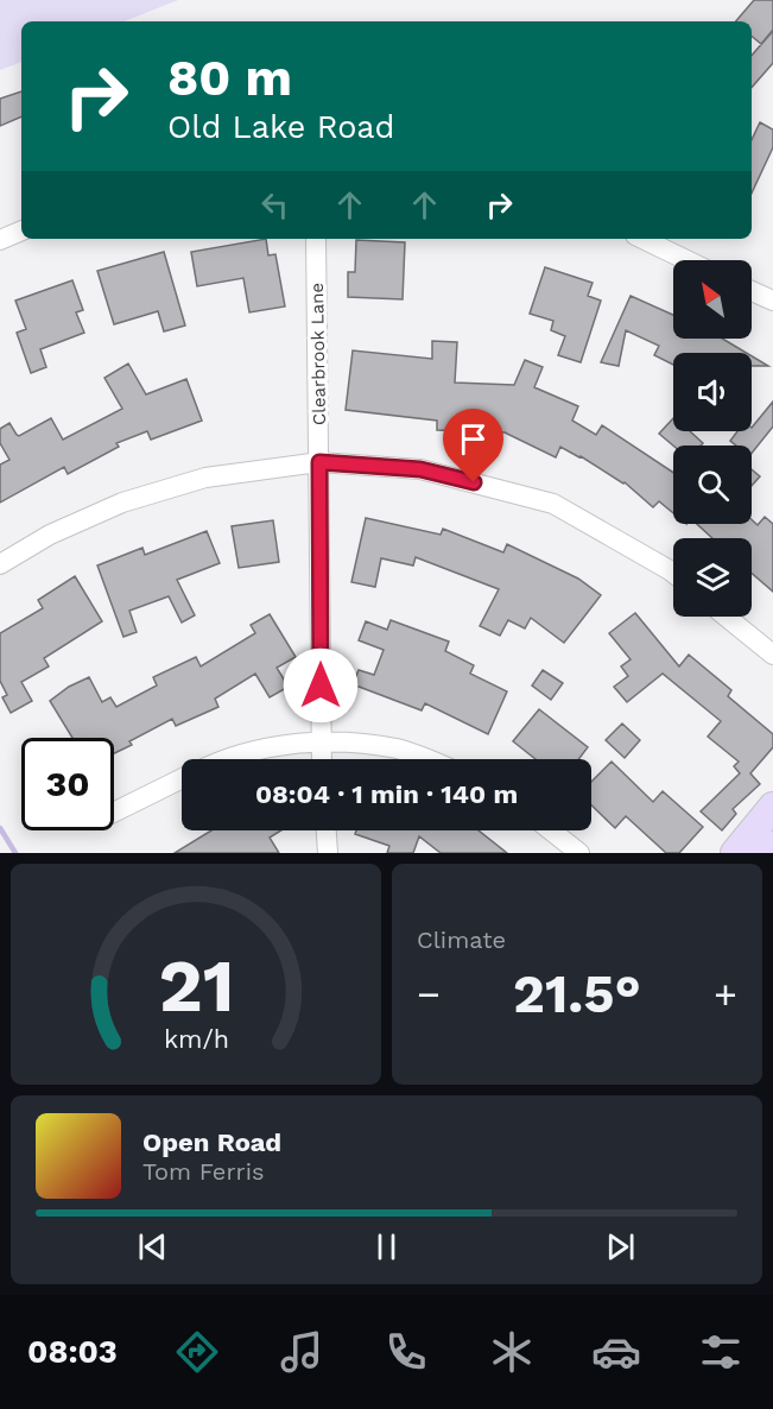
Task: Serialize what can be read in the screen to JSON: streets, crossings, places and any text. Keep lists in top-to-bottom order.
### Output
{
  "streets": {
    "street": ["Clearbrook Lane"]
  },
  "north": "top left",
  "page": {
    "turn": ["80 m", "Old Lake Road"],
    "limit": "30",
    "trip": "08:04 · 1 min · 140 m",
    "tile": "Climate",
    "heat": ["−", "21.5°", "+"],
    "song": ["Open Road", "Tom Ferris"],
    "tabs": "08:03",
    "gauge": ["21", "km/h"]
  }
}
